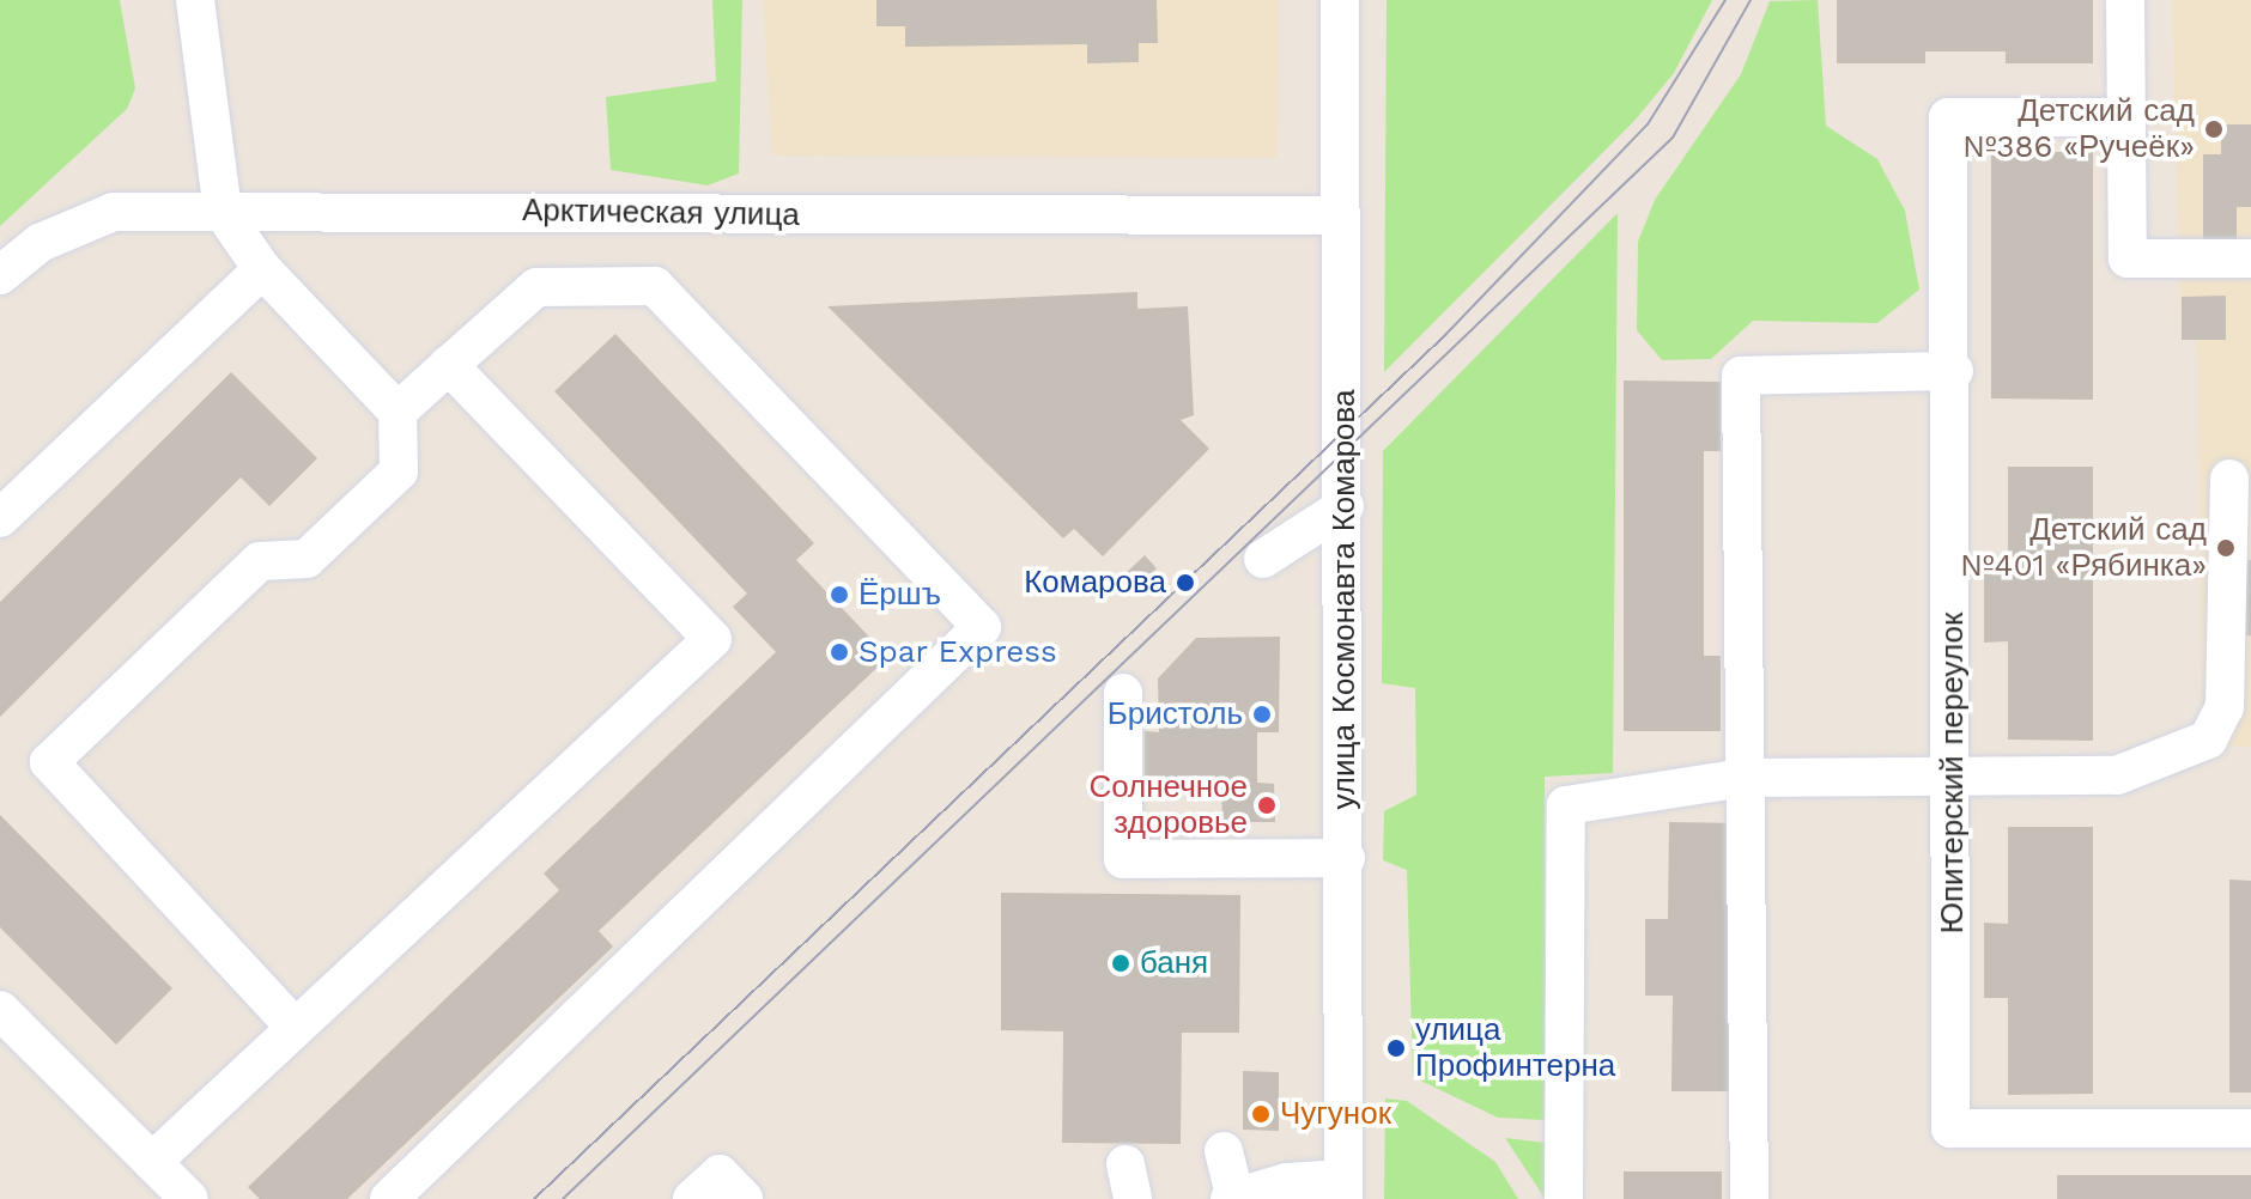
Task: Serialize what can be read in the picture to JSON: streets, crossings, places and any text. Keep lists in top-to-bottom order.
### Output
{
  "streets": {
    "street": ["Арктическая улица", "улица Космонавта Комарова", "Юпитерский переулок"]
  },
  "crossings": [
    ["Арктическая улица", "улица Космонавта Комарова"]
  ],
  "places": [
    "Детский сад №386 «Ручеёк»",
    "Детский сад №401 «Рябинка»",
    "Комарова",
    "Ёршъ",
    "Spar Express",
    "Бристоль",
    "Солнечное здоровье",
    "баня",
    "улица Профинтерна",
    "Чугунок"
  ]
}
